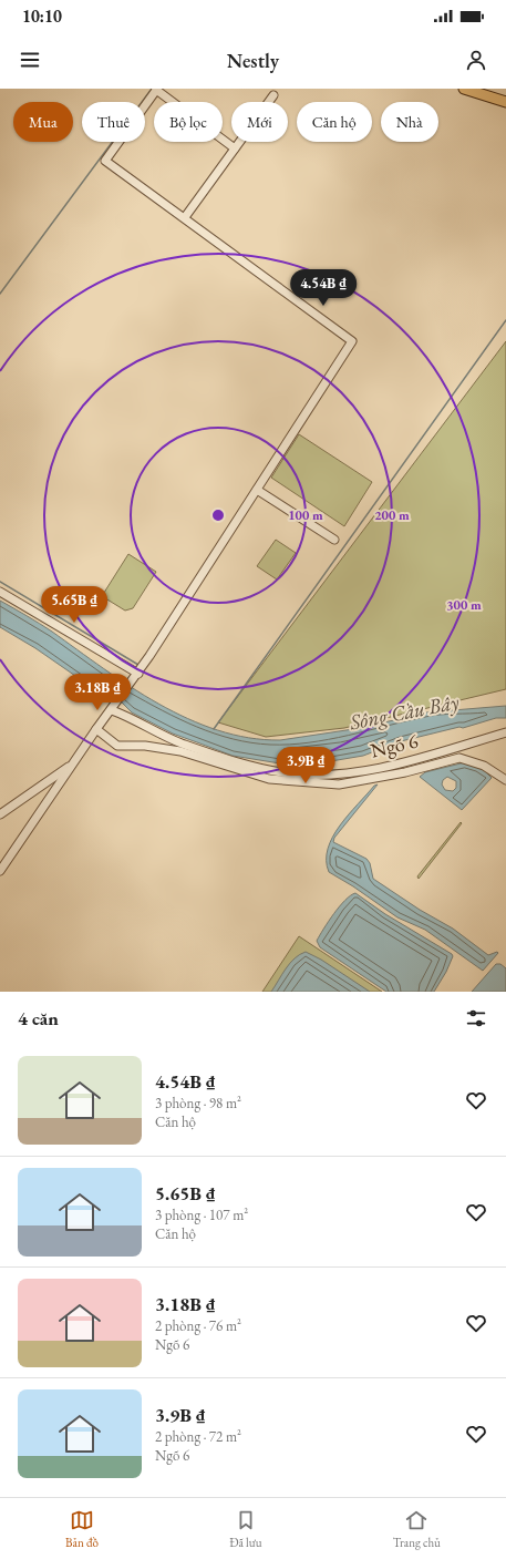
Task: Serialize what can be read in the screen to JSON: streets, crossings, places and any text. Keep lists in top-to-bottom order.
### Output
{
  "streets": {
    "street": ["Ngõ 6"]
  },
  "water": ["Sông Cầu Bây"],
  "page": {
    "status": "10:10",
    "header": "Nestly",
    "chip": [
      "Mua",
      "Thuê",
      "Bộ lọc",
      "Mới",
      "Căn hộ",
      "Nhà"
    ],
    "price": [
      "4.54B ₫",
      "5.65B ₫",
      "3.18B ₫",
      "3.9B ₫"
    ],
    "heading": "4 căn",
    "list": [
      {
        "name": "4.54B ₫",
        "note": "3 phòng · 98 m² · Căn hộ"
      },
      {
        "name": "5.65B ₫",
        "note": "3 phòng · 107 m² · Căn hộ"
      },
      {
        "name": "3.18B ₫",
        "note": "2 phòng · 76 m² · Ngõ 6"
      },
      {
        "name": "3.9B ₫",
        "note": "2 phòng · 72 m² · Ngõ 6"
      }
    ],
    "tabs": ["Bản đồ", "Đã lưu", "Trang chủ"]
  },
  "rings": ["100 m", "200 m", "300 m"]
}
